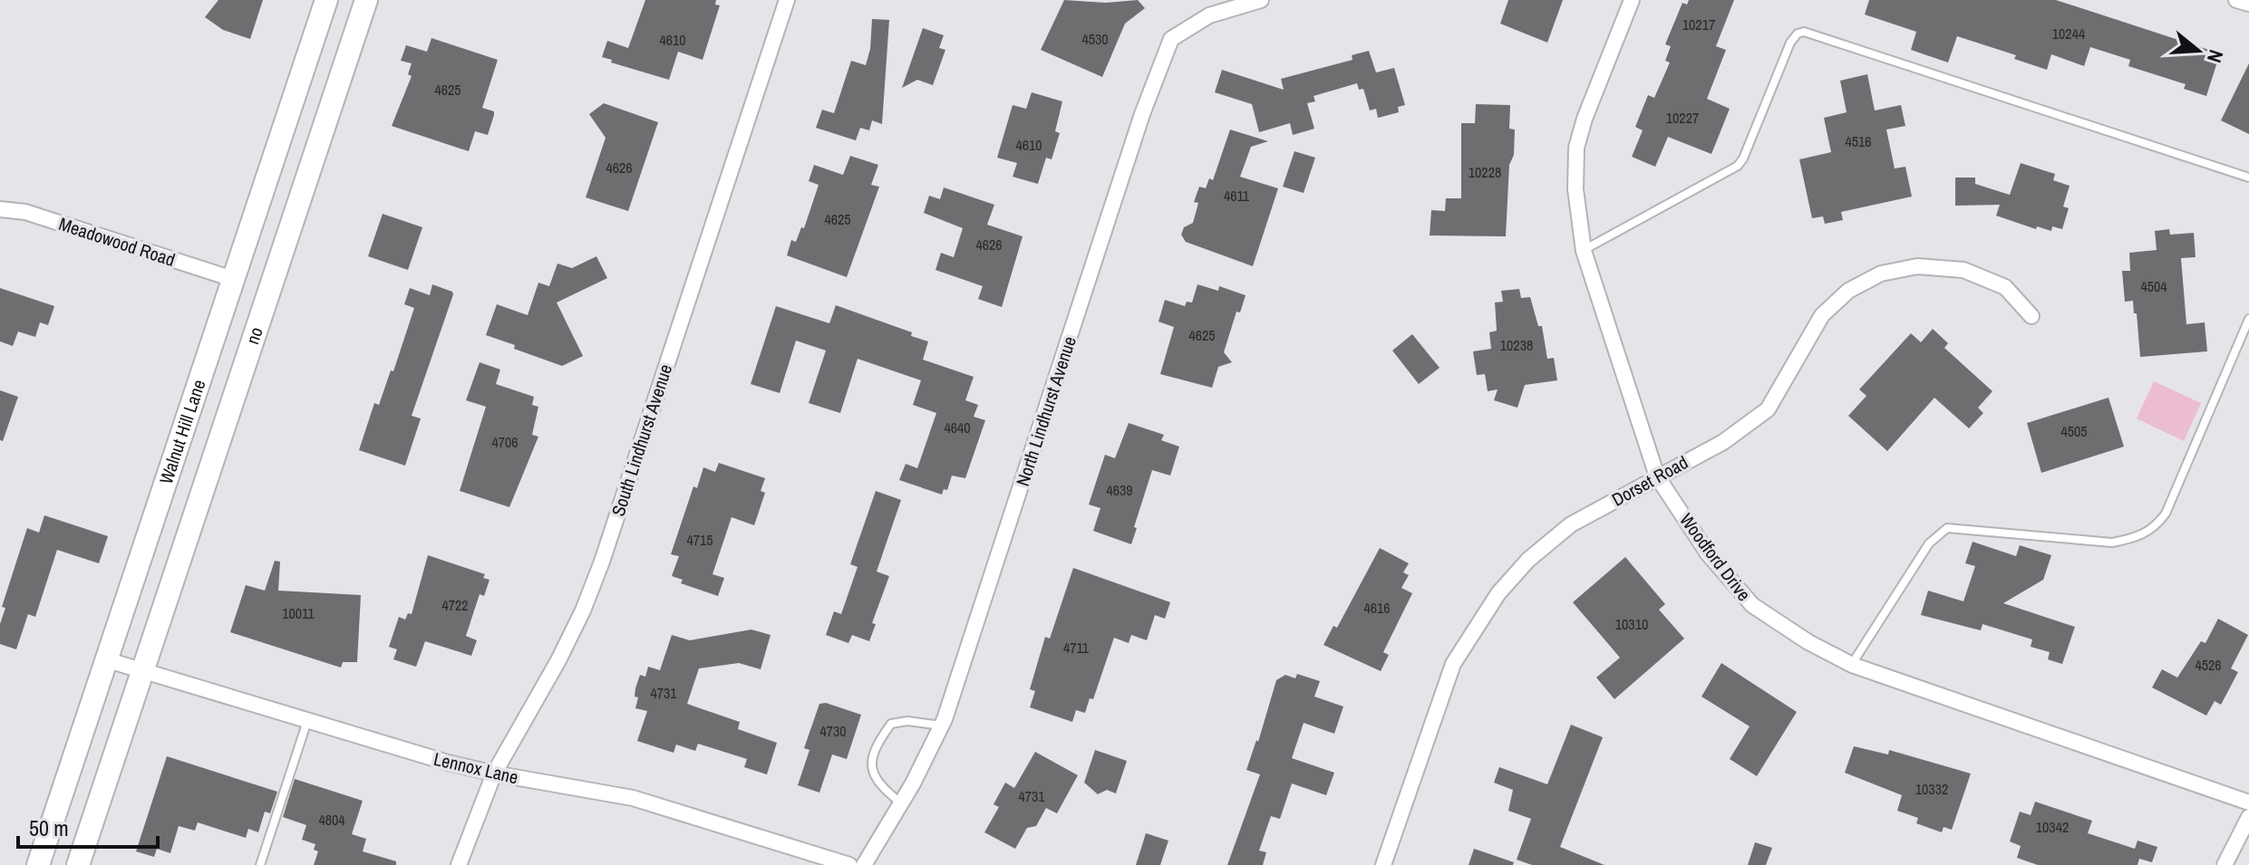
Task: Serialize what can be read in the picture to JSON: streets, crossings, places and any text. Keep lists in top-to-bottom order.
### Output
{
  "streets": {
    "main road": ["no", "Walnut Hill Lane"],
    "street": [
      "Meadowood Road",
      "North Lindhurst Avenue",
      "South Lindhurst Avenue",
      "Dorset Road",
      "Woodford Drive",
      "Lennox Lane"
    ]
  },
  "crossings": [
    ["Meadowood Road", "Walnut Hill Lane"],
    ["no", "Walnut Hill Lane"],
    ["Walnut Hill Lane", "Lennox Lane"],
    ["South Lindhurst Avenue", "Lennox Lane"],
    ["Dorset Road", "Woodford Drive"]
  ],
  "house_numbers": [
    "10217",
    "10244",
    "4530",
    "4610",
    "4625",
    "10227",
    "4516",
    "4610",
    "4626",
    "10228",
    "4611",
    "4625",
    "4626",
    "4504",
    "4625",
    "10238",
    "4640",
    "4505",
    "4706",
    "4639",
    "4715",
    "4722",
    "4616",
    "10011",
    "10310",
    "4711",
    "4526",
    "4731",
    "4730",
    "10332",
    "4731",
    "4804",
    "10342"
  ],
  "scale_bar": "50 m",
  "north": "right"
}
